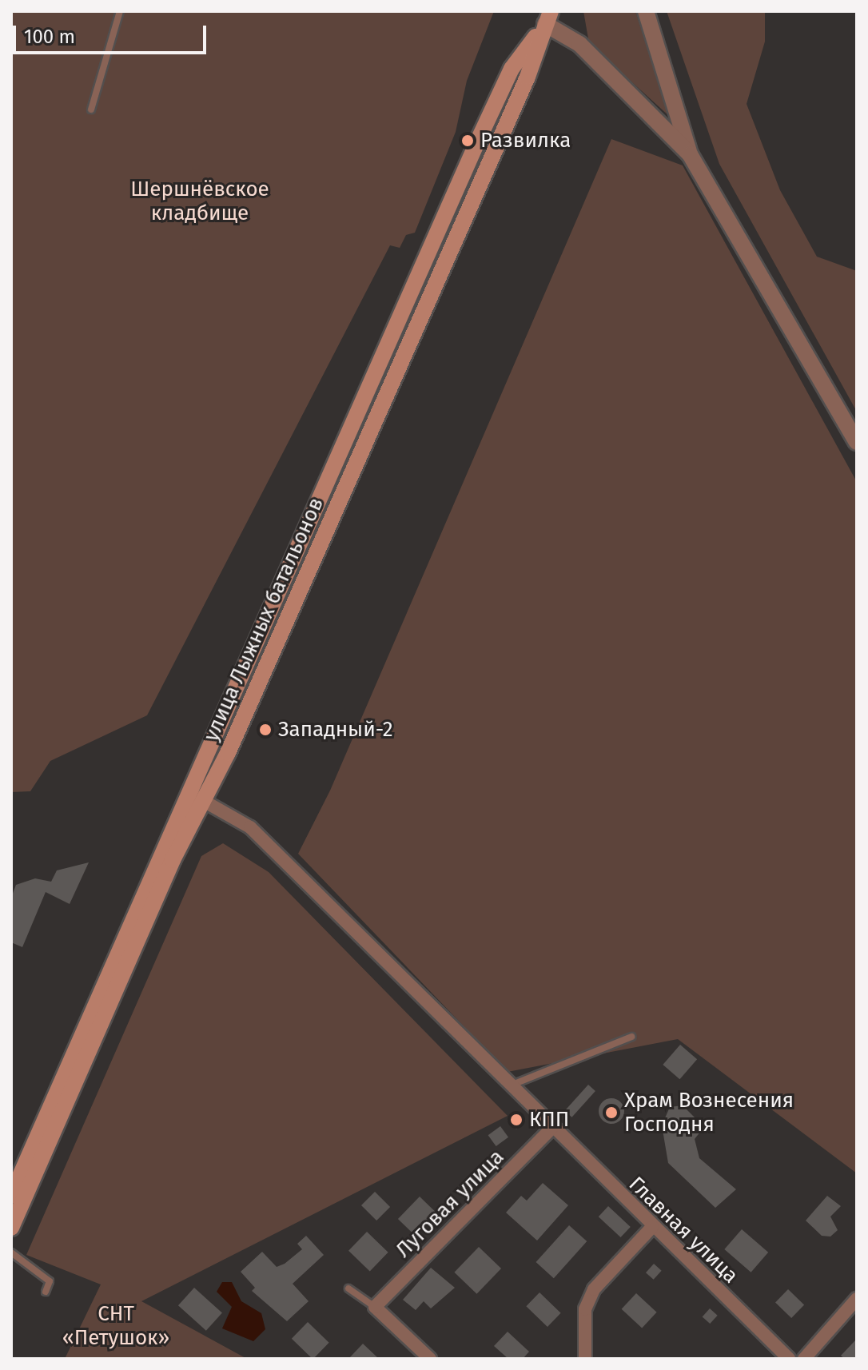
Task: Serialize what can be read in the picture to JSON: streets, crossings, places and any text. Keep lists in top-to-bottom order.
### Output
{
  "streets": {
    "main road": ["улица Лыжных батальонов"],
    "street": ["Луговая улица", "Главная улица"]
  },
  "crossings": [
    ["улица Лыжных батальонов", "Главная улица"],
    ["Луговая улица", "Главная улица"]
  ],
  "parks": ["Шершнёвское кладбище", "СНТ «Петушок»"],
  "places": [
    "Развилка",
    "Западный-2",
    "Храм Вознесения Господня",
    "КПП"
  ],
  "scale_bar": "100 m"
}
